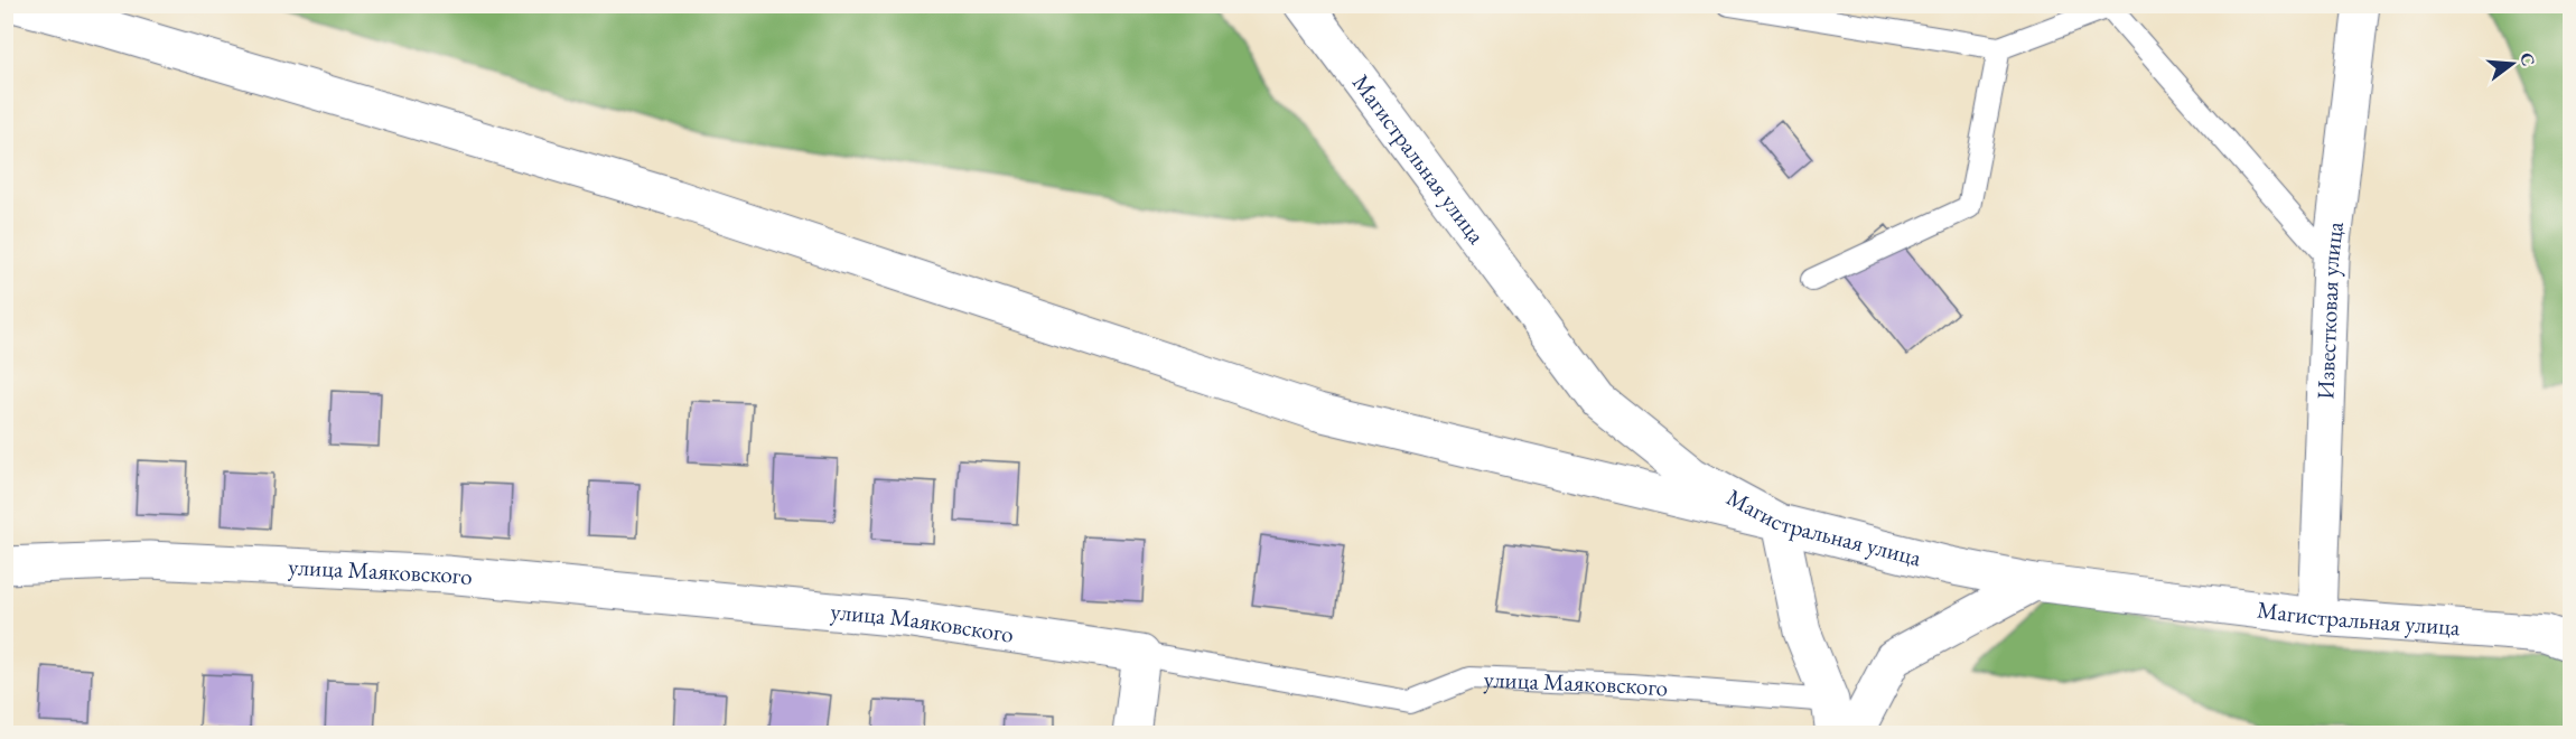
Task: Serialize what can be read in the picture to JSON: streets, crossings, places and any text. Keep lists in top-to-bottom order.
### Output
{
  "streets": {
    "street": ["Магистральная улица", "Известковая улица", "улица Маяковского"]
  },
  "crossings": [
    ["Магистральная улица", "Известковая улица"]
  ],
  "north": "right"
}
